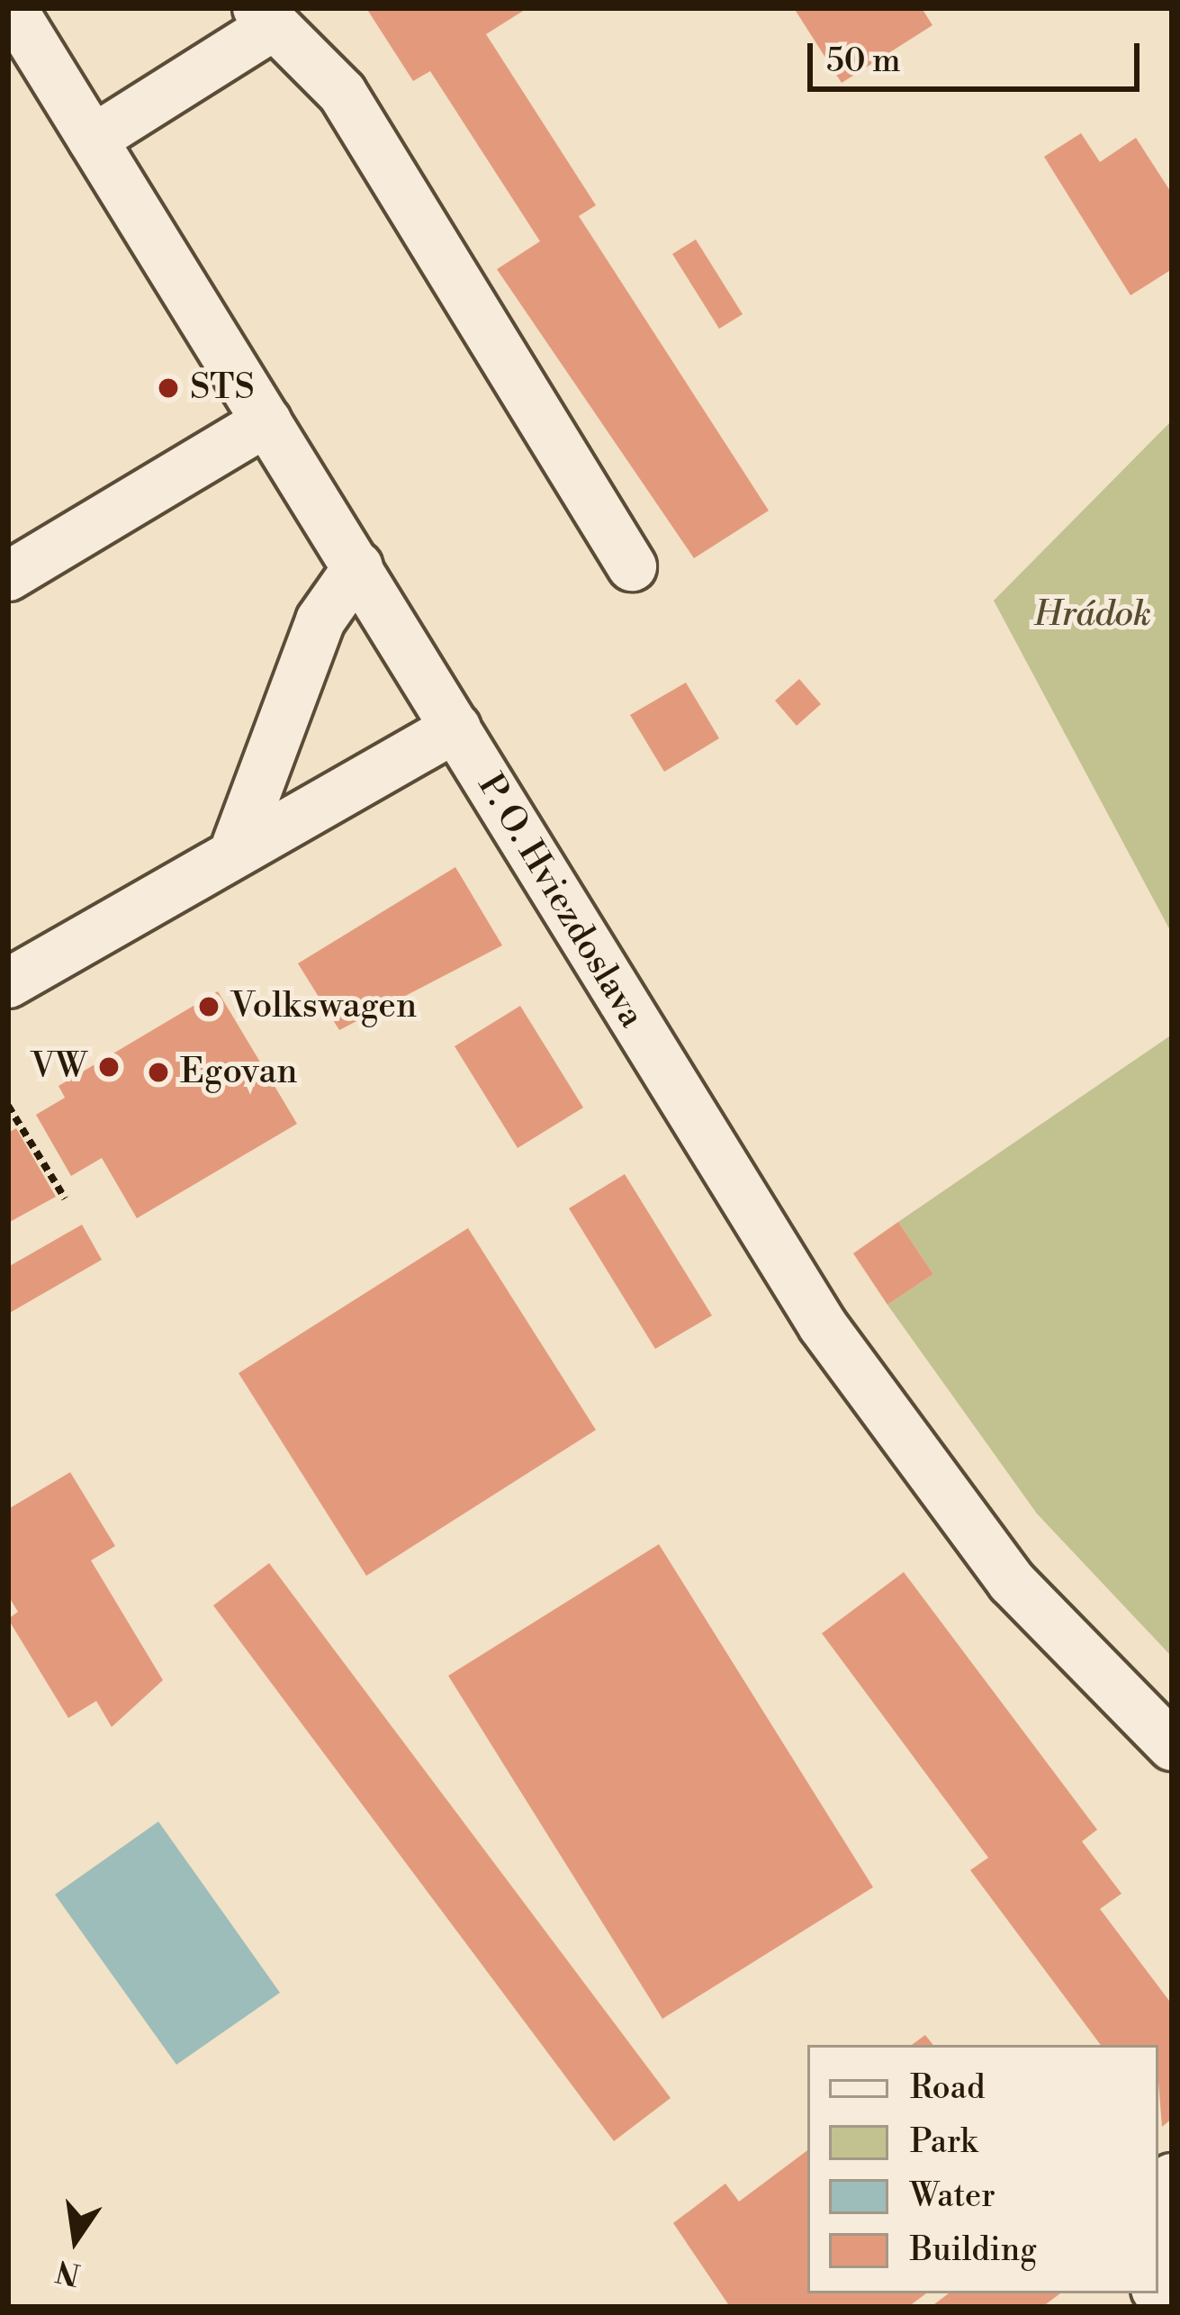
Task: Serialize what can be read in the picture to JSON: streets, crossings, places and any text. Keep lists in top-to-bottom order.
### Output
{
  "streets": {
    "street": ["P. O. Hviezdoslava"]
  },
  "parks": ["Hrádok"],
  "places": [
    "STS",
    "Volkswagen",
    "VW",
    "Egovan"
  ],
  "legend": [
    "Road",
    "Park",
    "Water",
    "Building"
  ],
  "scale_bar": "50 m",
  "north": "bottom"
}
